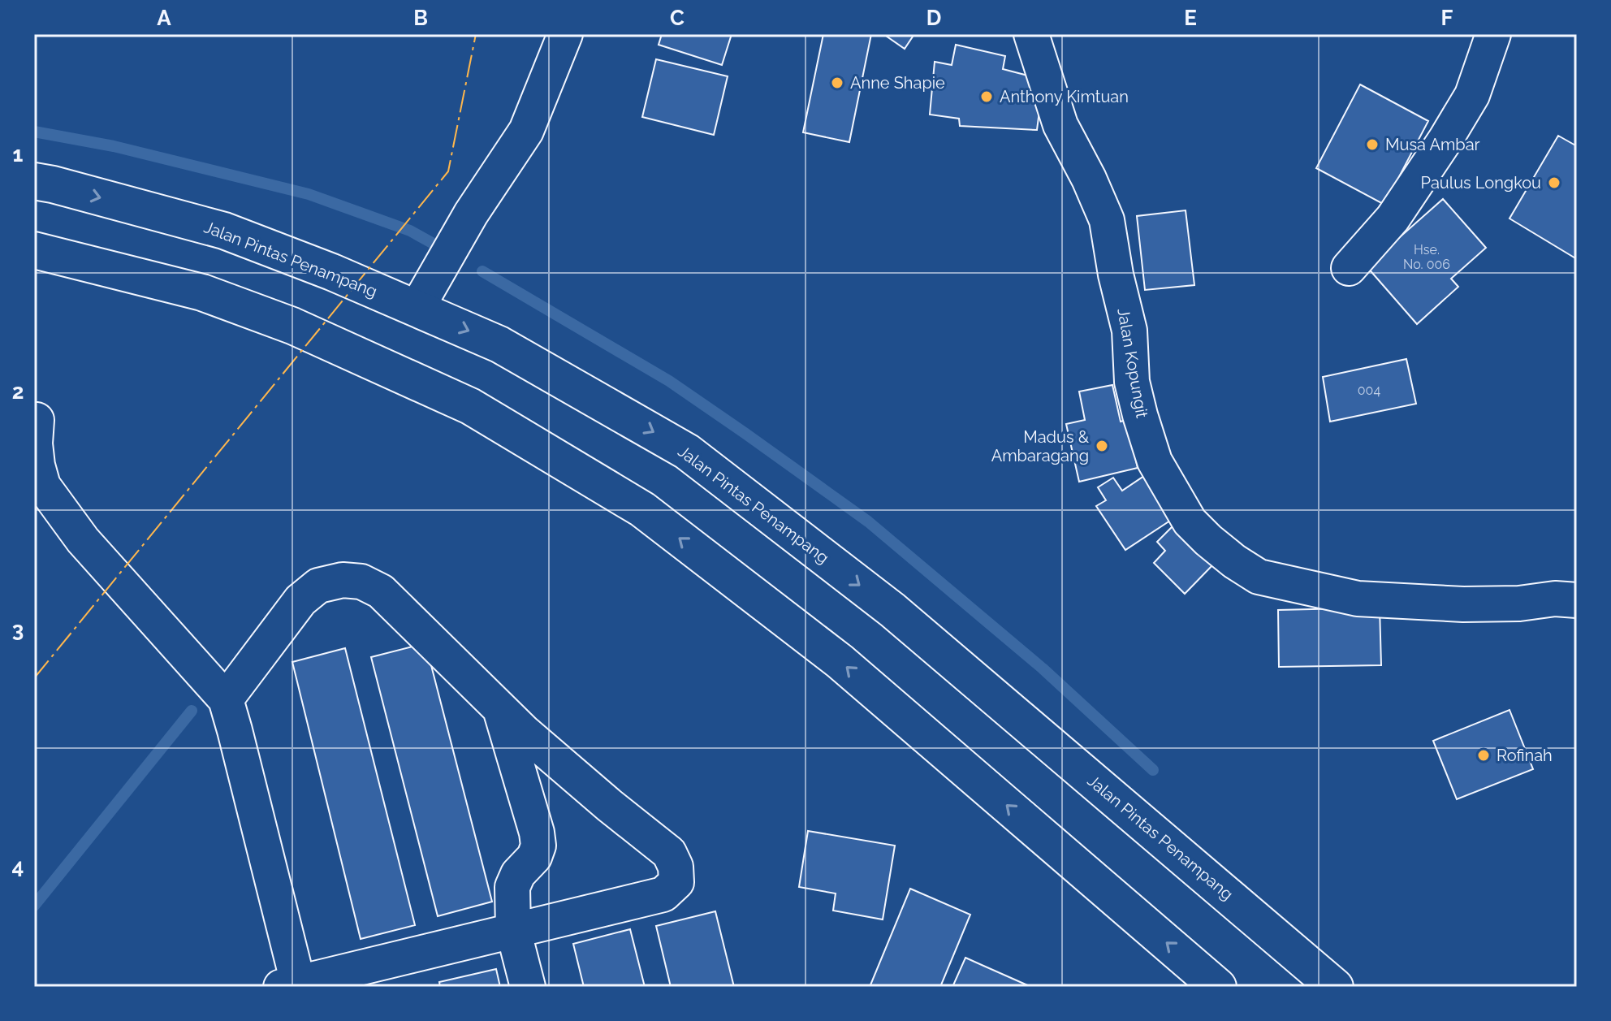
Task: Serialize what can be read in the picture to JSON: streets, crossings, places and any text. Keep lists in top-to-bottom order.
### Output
{
  "streets": {
    "main road": ["Jalan Pintas Penampang"],
    "street": ["Jalan Kopungit"]
  },
  "places": [
    "Anne Shapie",
    "Anthony Kimtuan",
    "Musa Ambar",
    "Paulus Longkou",
    "Madus & Ambaragang",
    "Rofinah"
  ],
  "house_numbers": ["Hse. No. 006", "004"],
  "grid": {
    "columns": [
      "A",
      "B",
      "C",
      "D",
      "E",
      "F"
    ],
    "rows": [
      "1",
      "2",
      "3",
      "4"
    ]
  }
}
